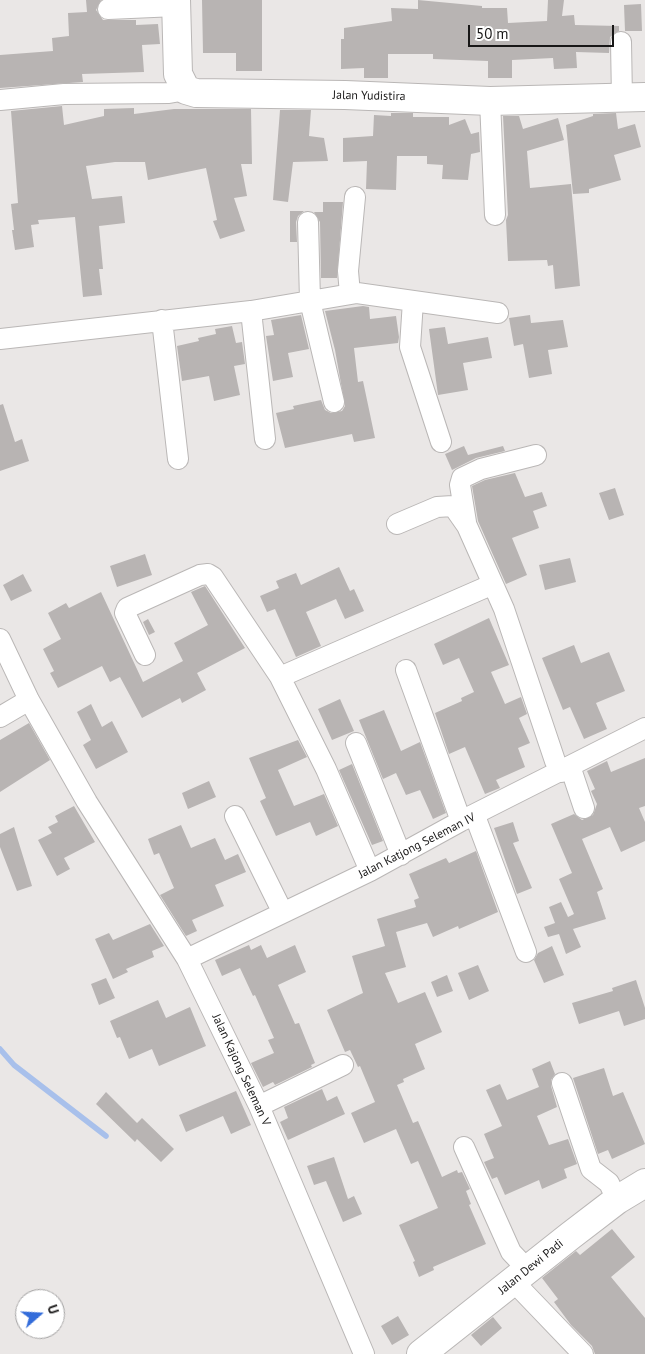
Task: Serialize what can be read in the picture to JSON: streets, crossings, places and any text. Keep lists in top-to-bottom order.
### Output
{
  "streets": {
    "street": [
      "Jalan Yudistira",
      "Jalan Katjong Seleman IV",
      "Jalan Kajong Seleman V",
      "Jalan Dewi Padi"
    ]
  },
  "crossings": [
    ["Jalan Katjong Seleman IV", "Jalan Kajong Seleman V"]
  ],
  "scale_bar": "50 m",
  "north": "right"
}
